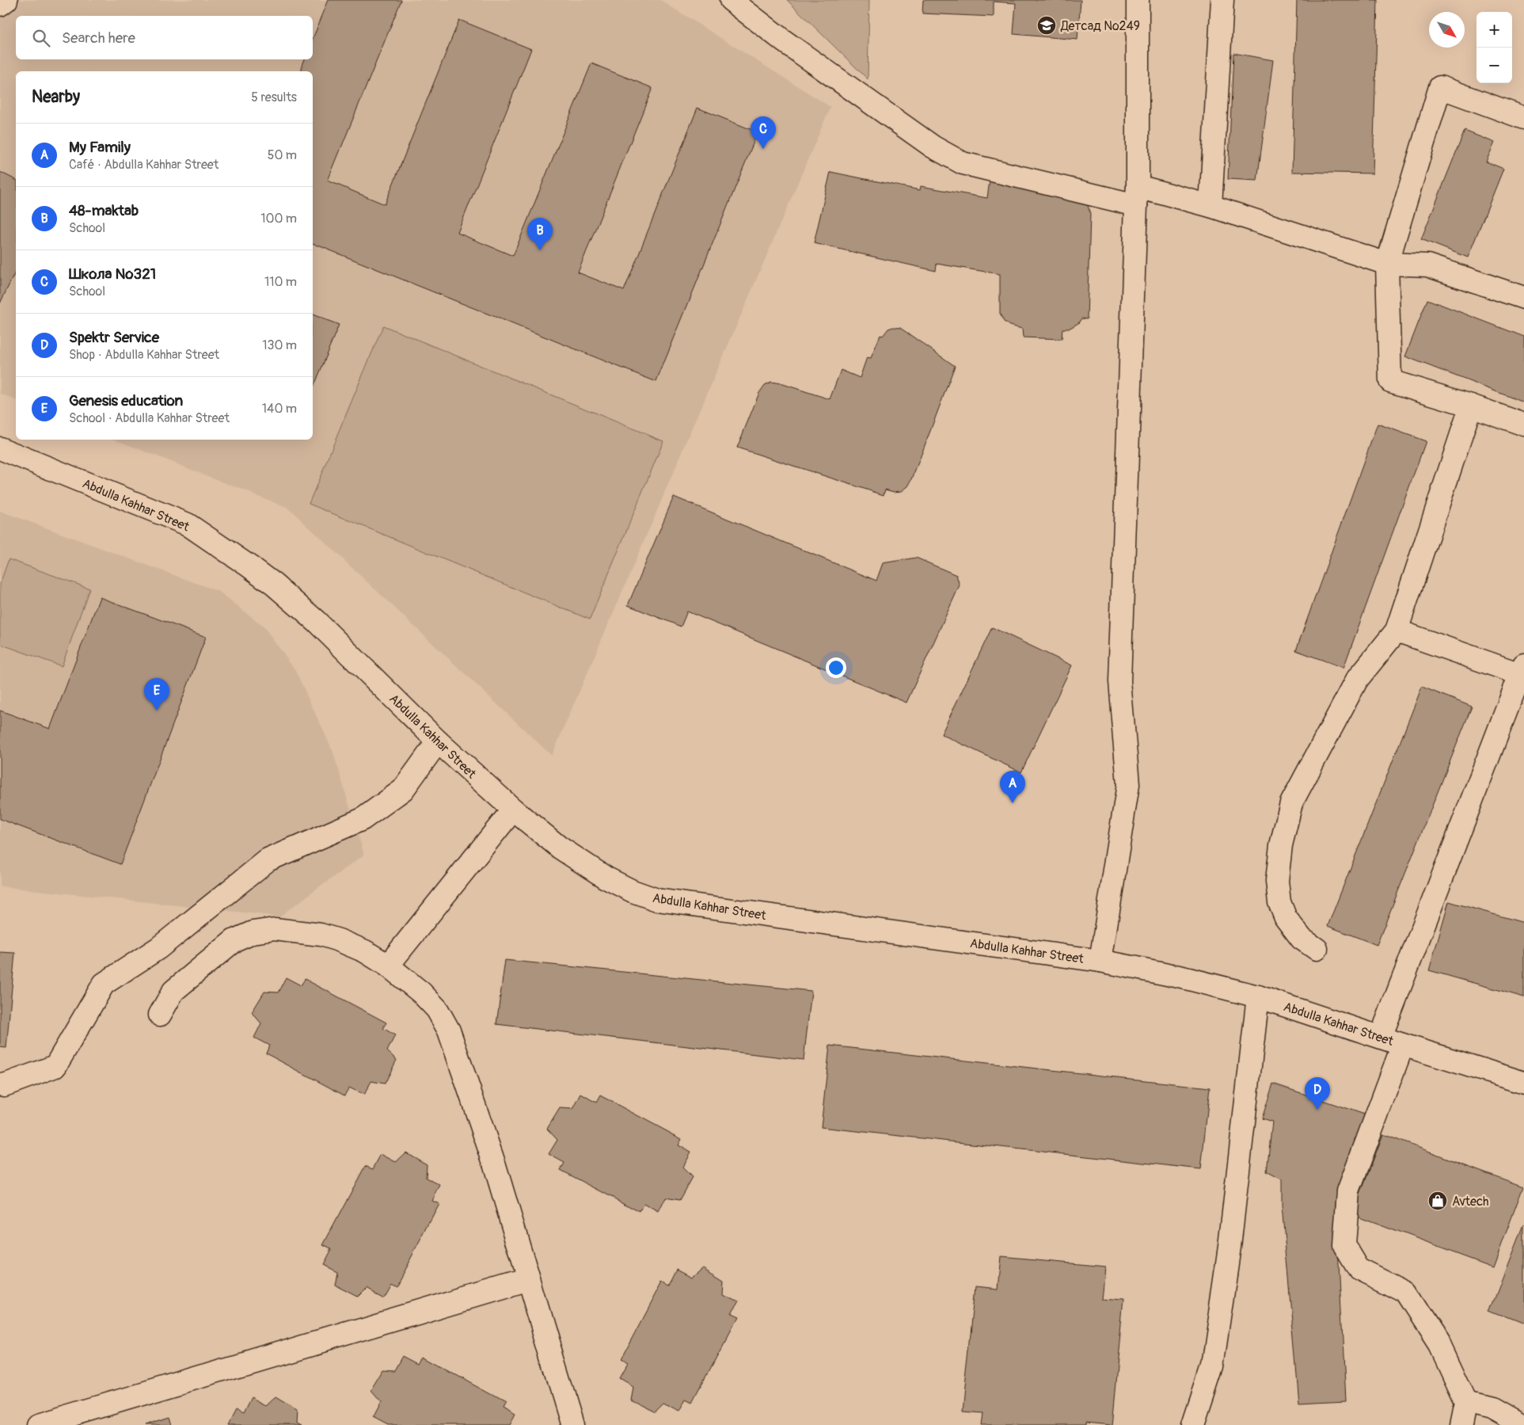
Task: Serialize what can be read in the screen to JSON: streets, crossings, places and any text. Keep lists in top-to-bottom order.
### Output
{
  "streets": {
    "street": ["Abdulla Kahhar Street"]
  },
  "places": {
    "school or university": ["Детсад №249"],
    "shop": ["Avtech"]
  },
  "north": "bottom right",
  "page": {
    "map_buttons": ["+", "−"],
    "search": "Search here",
    "heading": ["Nearby", "5 results"],
    "pins": [
      "C",
      "B",
      "E",
      "A",
      "D"
    ],
    "list": [
      {
        "mark": "A",
        "name": "My Family",
        "note": "Café · Abdulla Kahhar Street",
        "value": "50 m"
      },
      {
        "mark": "B",
        "name": "48-maktab",
        "note": "School",
        "value": "100 m"
      },
      {
        "mark": "C",
        "name": "Школа №321",
        "note": "School",
        "value": "110 m"
      },
      {
        "mark": "D",
        "name": "Spektr Service",
        "note": "Shop · Abdulla Kahhar Street",
        "value": "130 m"
      },
      {
        "mark": "E",
        "name": "Genesis education",
        "note": "School · Abdulla Kahhar Street",
        "value": "140 m"
      }
    ]
  }
}
